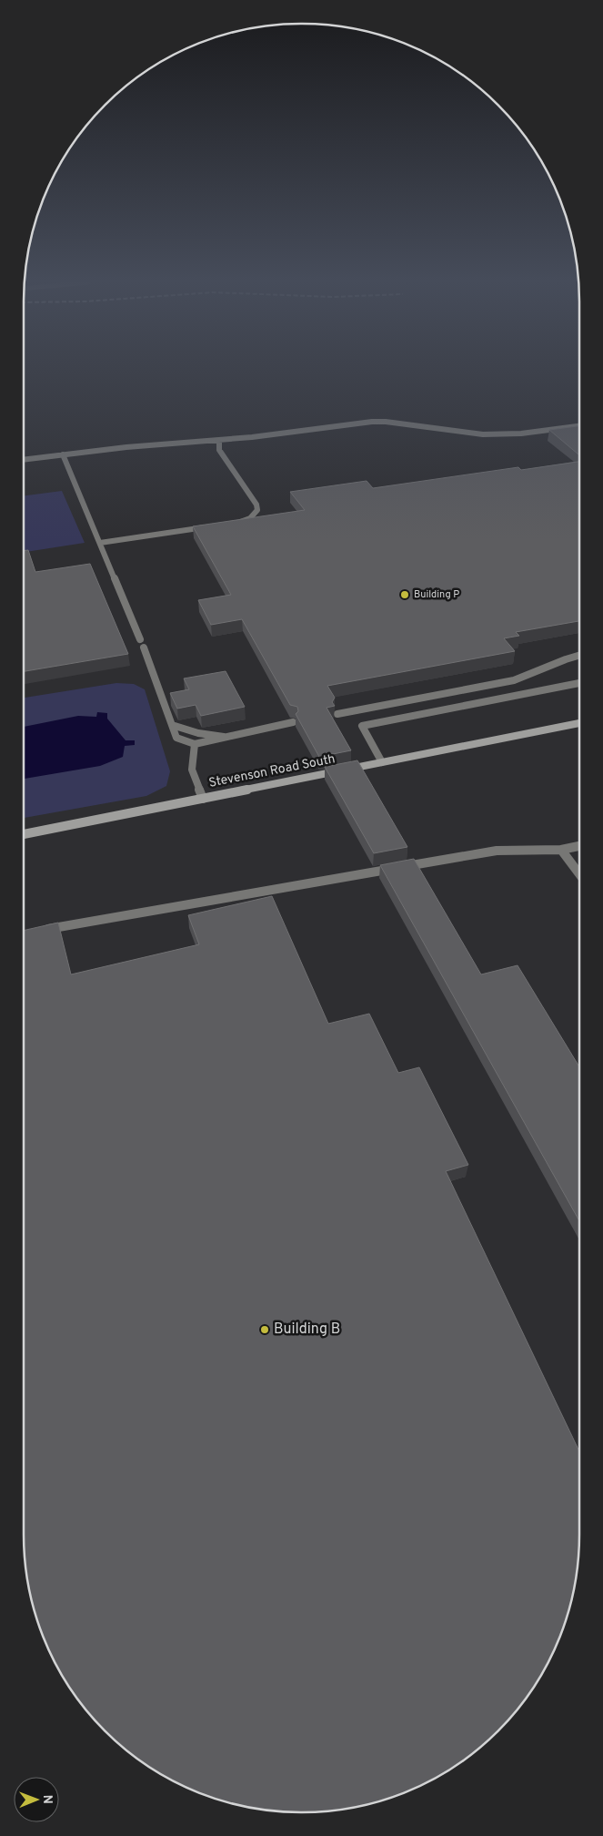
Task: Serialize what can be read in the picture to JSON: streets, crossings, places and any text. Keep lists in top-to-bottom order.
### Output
{
  "streets": {
    "main road": ["Stevenson Road South"]
  },
  "places": ["Building P", "Building B"],
  "north": "right"
}
